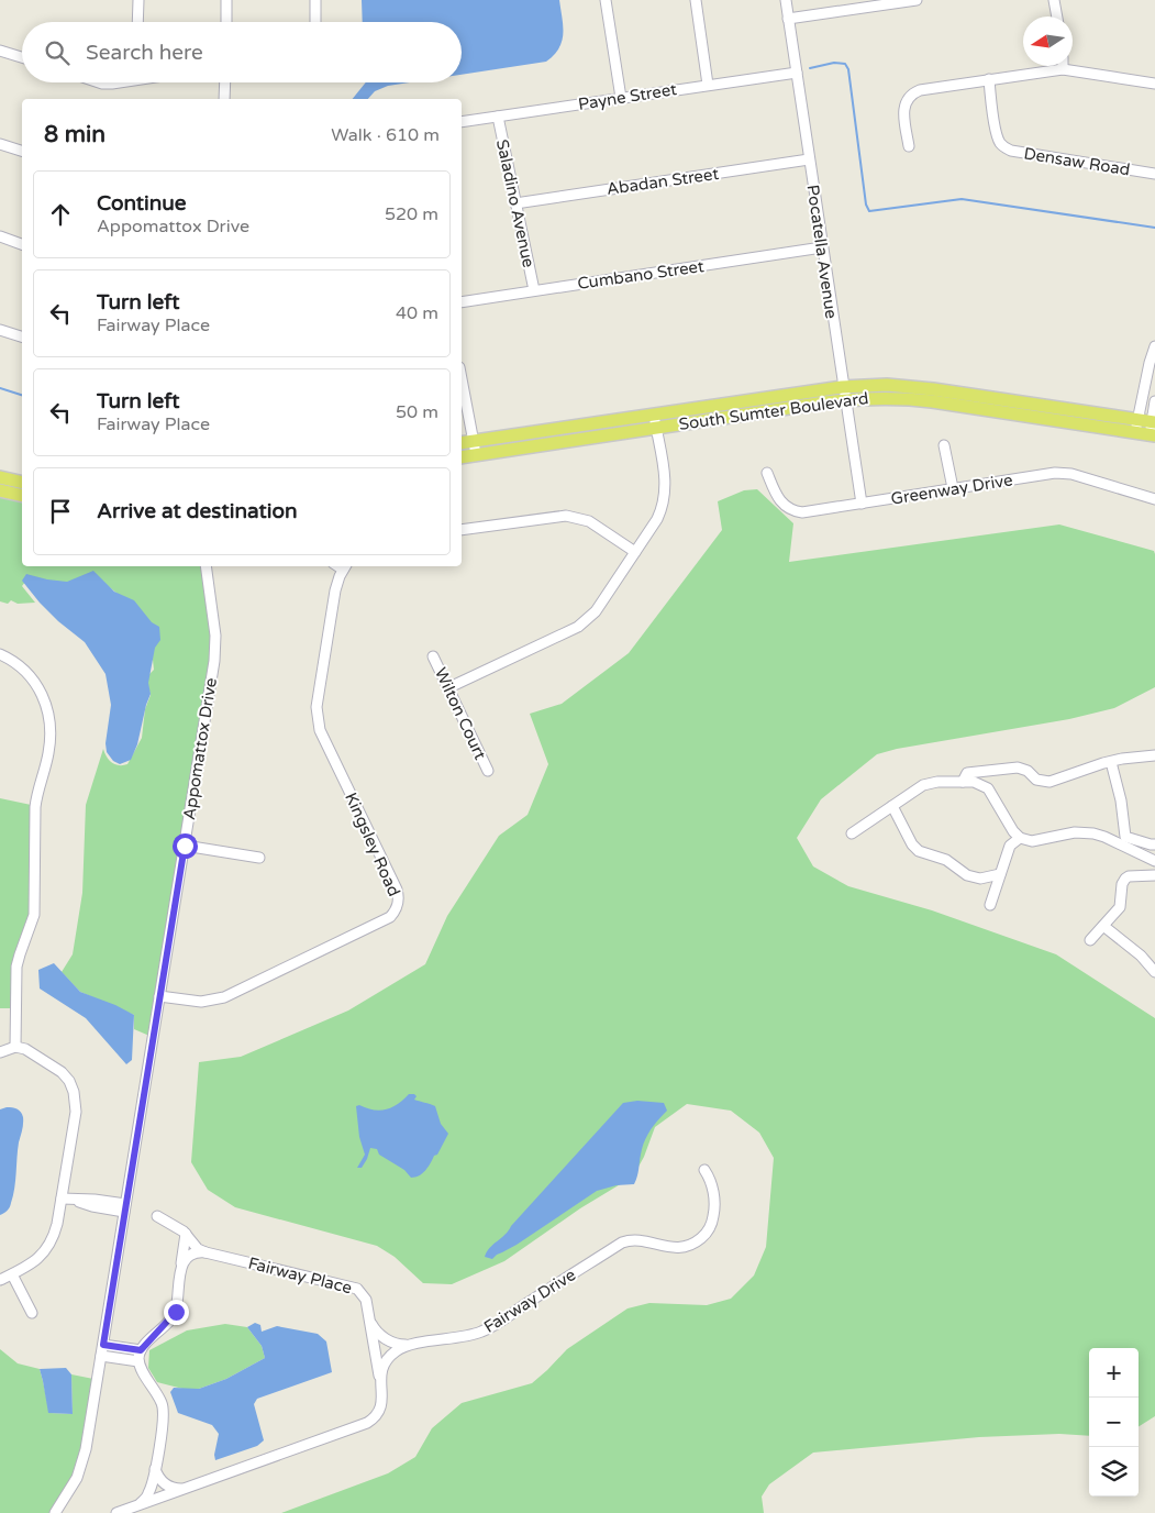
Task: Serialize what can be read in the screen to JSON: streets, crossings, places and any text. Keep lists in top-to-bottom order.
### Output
{
  "streets": {
    "main road": ["South Sumter Boulevard"],
    "street": [
      "Payne Street",
      "Densaw Road",
      "Abadan Street",
      "Saladino Avenue",
      "Pocatella Avenue",
      "Cumbano Street",
      "Greenway Drive",
      "Wilton Court",
      "Appomattox Drive",
      "Kingsley Road",
      "Fairway Place",
      "Fairway Drive"
    ]
  },
  "crossings": [
    ["Payne Street", "Saladino Avenue"],
    ["Payne Street", "Pocatella Avenue"],
    ["Abadan Street", "Saladino Avenue"],
    ["Abadan Street", "Pocatella Avenue"],
    ["Saladino Avenue", "Cumbano Street"],
    ["Pocatella Avenue", "Cumbano Street"],
    ["Pocatella Avenue", "South Sumter Boulevard"],
    ["Pocatella Avenue", "Greenway Drive"],
    ["Appomattox Drive", "Kingsley Road"],
    ["Fairway Place", "Fairway Drive"]
  ],
  "north": "left",
  "page": {
    "search": "Search here",
    "heading": ["8 min", "Walk · 610 m"],
    "list": [
      ["Continue", "Appomattox Drive", "520 m"],
      ["Turn left", "Fairway Place", "40 m"],
      ["Turn left", "Fairway Place", "50 m"],
      "Arrive at destination"
    ],
    "map_buttons": ["+", "−"]
  }
}
